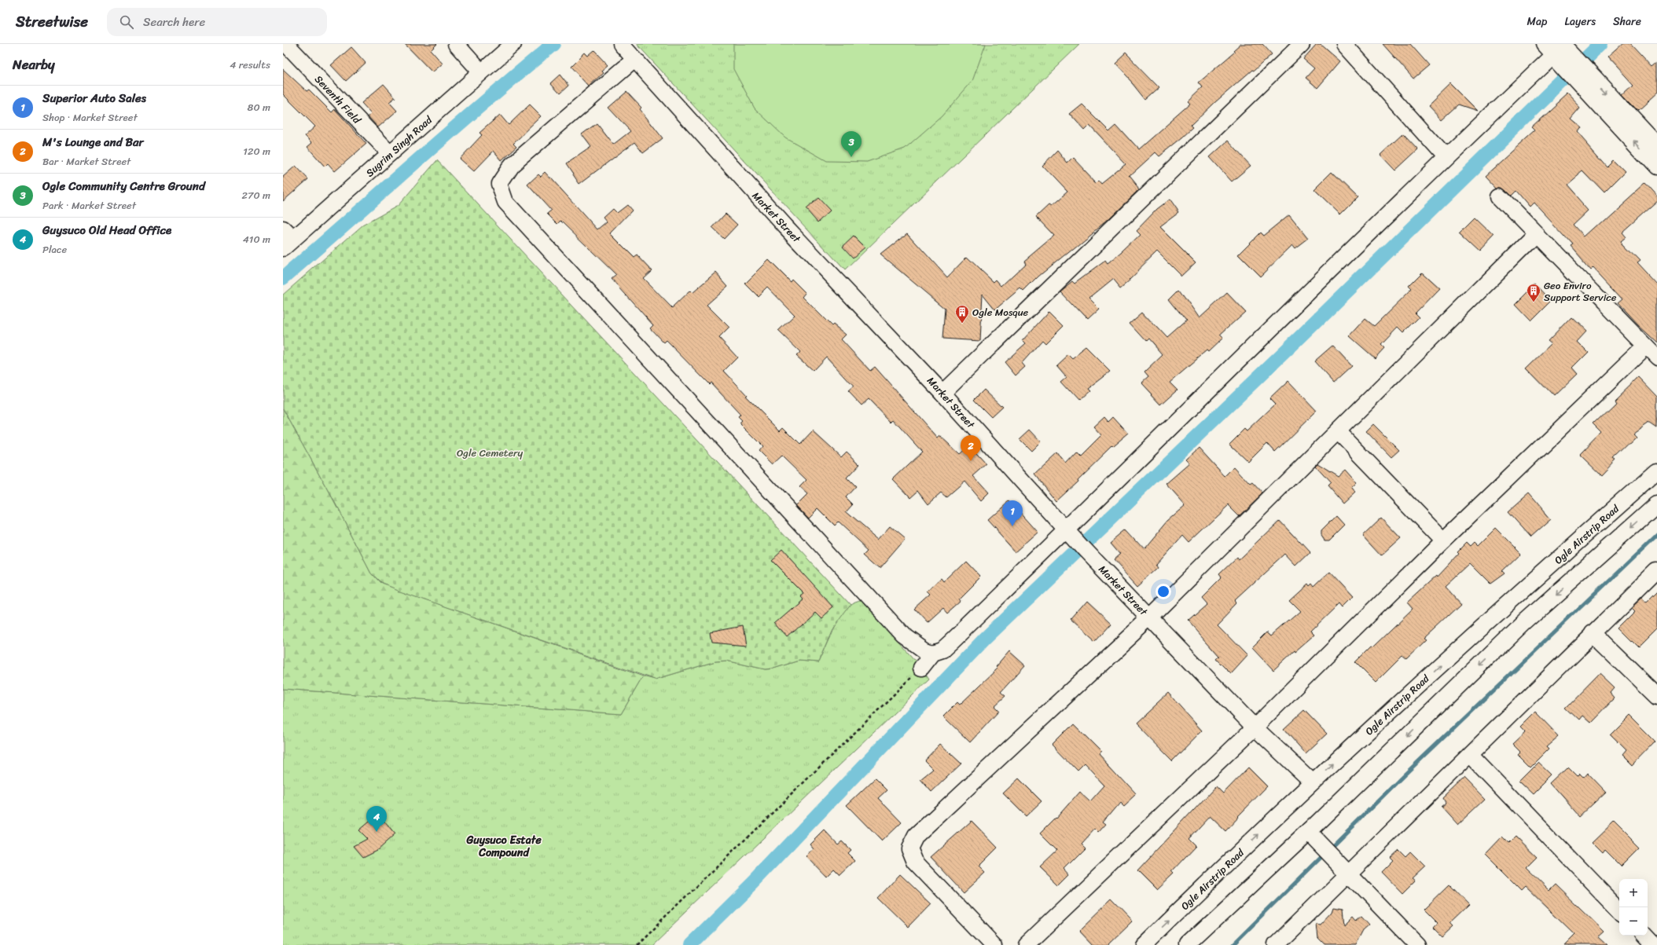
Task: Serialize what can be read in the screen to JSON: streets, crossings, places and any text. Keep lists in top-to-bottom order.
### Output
{
  "streets": {
    "street": [
      "Seventh Field",
      "Sugrim Singh Road",
      "Market Street",
      "Ogle Airstrip Road"
    ]
  },
  "crossings": [
    ["Seventh Field", "Sugrim Singh Road"],
    ["Market Street", "Ogle Airstrip Road"]
  ],
  "districts": ["Guysuco Estate Compound"],
  "parks": ["Ogle Cemetery"],
  "places": {
    "building": ["Geo Enviro Support Service", "Ogle Mosque"]
  },
  "page": {
    "header": "Streetwise",
    "search": "Search here",
    "nav": ["Map", "Layers", "Share"],
    "heading": ["Nearby", "4 results"],
    "list": [
      {
        "mark": "1",
        "name": "Superior Auto Sales",
        "note": "Shop · Market Street",
        "value": "80 m"
      },
      {
        "mark": "2",
        "name": "M's Lounge and Bar",
        "note": "Bar · Market Street",
        "value": "120 m"
      },
      {
        "mark": "3",
        "name": "Ogle Community Centre Ground",
        "note": "Park · Market Street",
        "value": "270 m"
      },
      {
        "mark": "4",
        "name": "Guysuco Old Head Office",
        "note": "Place",
        "value": "410 m"
      }
    ],
    "pins": [
      "3",
      "2",
      "1",
      "4"
    ],
    "map_buttons": ["+", "−"]
  }
}
